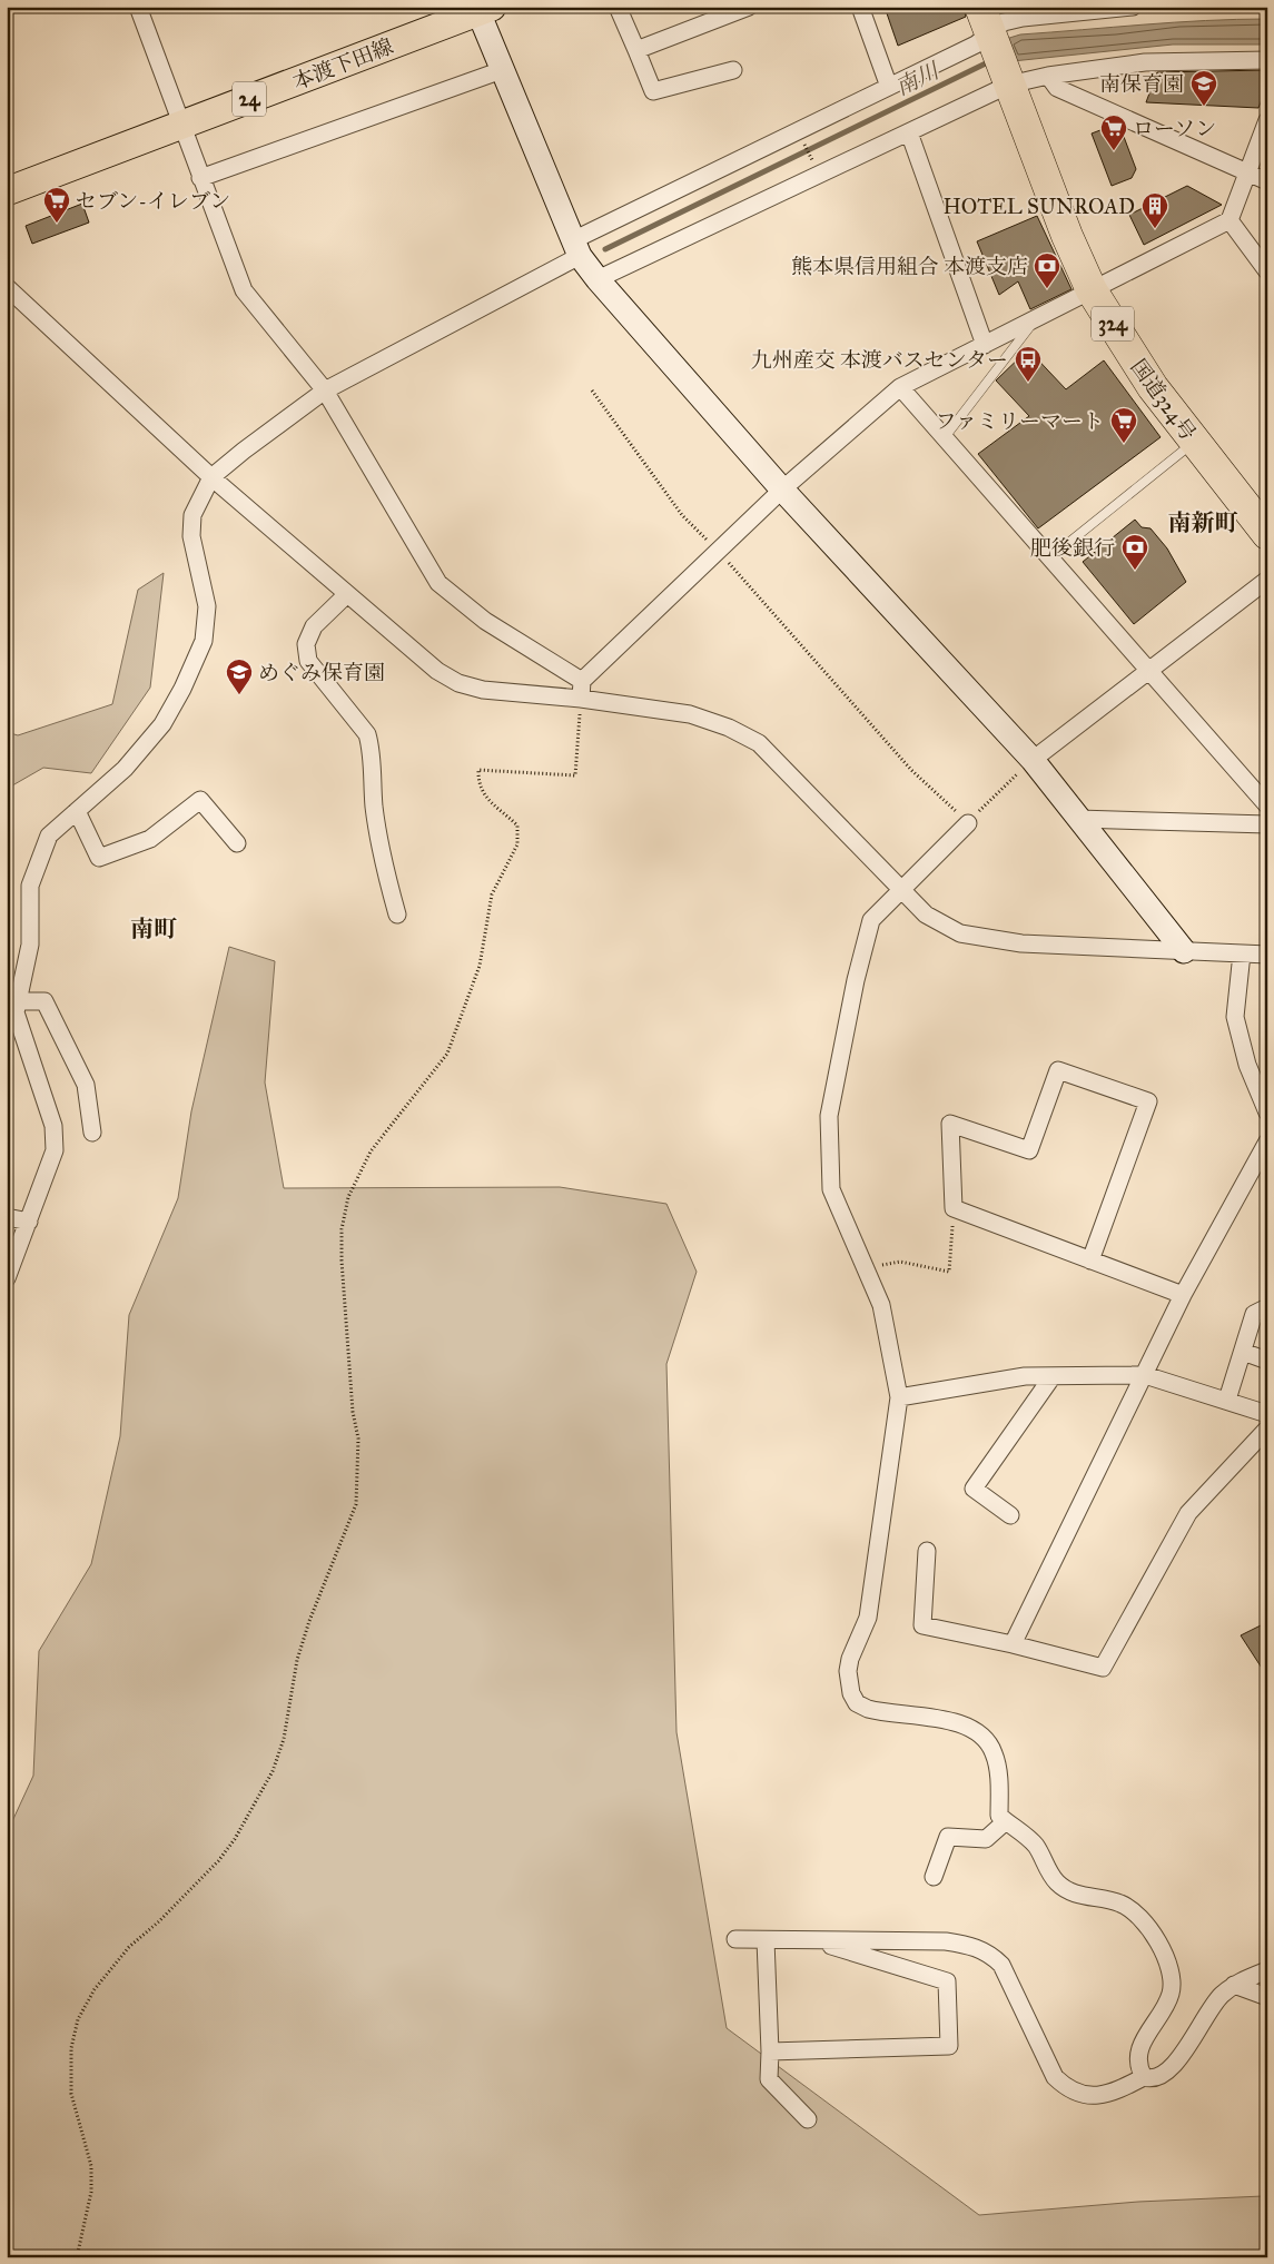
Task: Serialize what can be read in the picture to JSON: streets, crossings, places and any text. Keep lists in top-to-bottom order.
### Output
{
  "streets": {
    "highway": ["324", "国道324号"],
    "main road": ["本渡下田線", "24"]
  },
  "districts": ["南新町", "南町"],
  "water": ["南川"],
  "places": {
    "school or university": ["南保育園", "めぐみ保育園"],
    "supermarket": ["ローソン", "セブン-イレブン", "ファミリーマート"],
    "building": ["HOTEL SUNROAD"],
    "bank": ["熊本県信用組合 本渡支店", "肥後銀行"],
    "bus stop": ["九州産交 本渡バスセンター"]
  }
}
